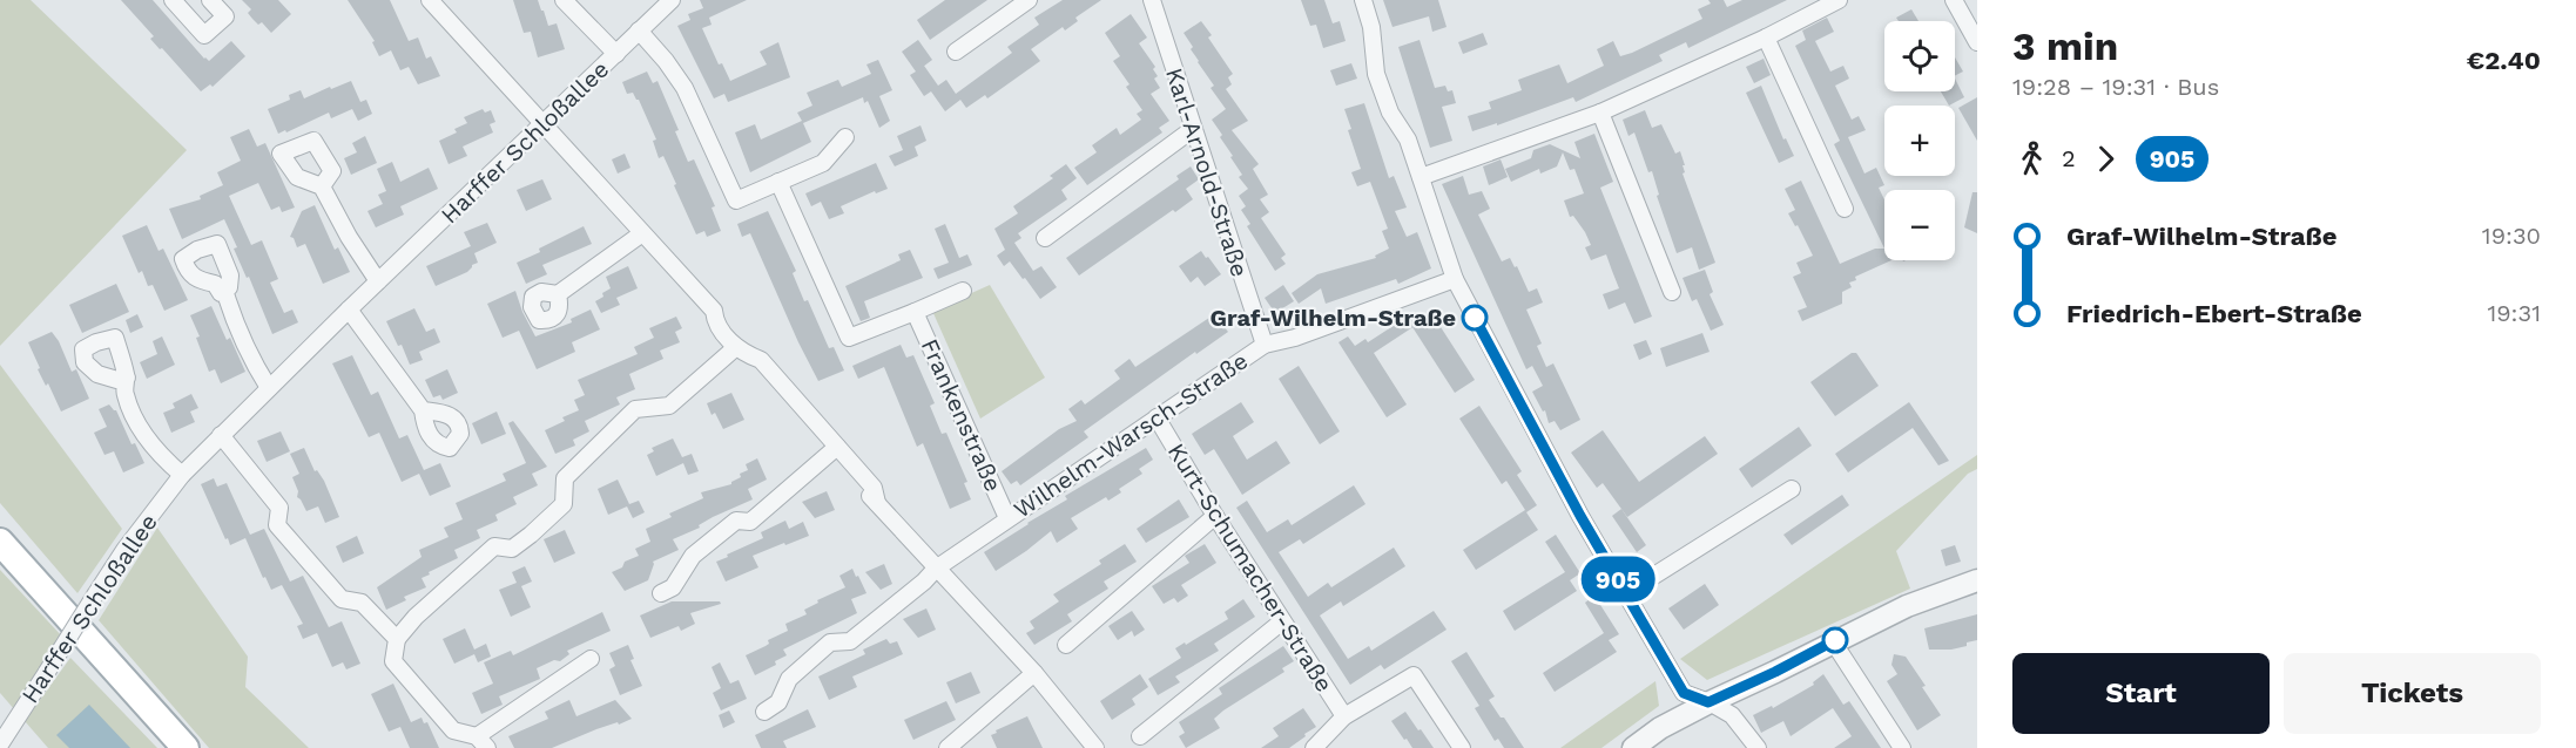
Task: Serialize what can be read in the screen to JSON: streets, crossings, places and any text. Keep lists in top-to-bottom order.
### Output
{
  "streets": {
    "street": [
      "Harffer Schloßallee",
      "Karl-Arnold-Straße",
      "Frankenstraße",
      "Wilhelm-Warsch-Straße",
      "Kurt-Schumacher-Straße"
    ]
  },
  "crossings": [
    ["Karl-Arnold-Straße", "Wilhelm-Warsch-Straße"],
    ["Frankenstraße", "Wilhelm-Warsch-Straße"],
    ["Wilhelm-Warsch-Straße", "Kurt-Schumacher-Straße"]
  ],
  "places": ["Graf-Wilhelm-Straße"],
  "lines": ["bus line 905"],
  "page": {
    "on_map": "905",
    "heading": ["3 min", "19:28 – 19:31 · Bus", "€2.40"],
    "map_buttons": ["+", "−"],
    "legs": ["2", "905"],
    "list": [
      {
        "name": "Graf-Wilhelm-Straße",
        "value": "19:30"
      },
      {
        "name": "Friedrich-Ebert-Straße",
        "value": "19:31"
      }
    ],
    "buttons": ["Start", "Tickets"]
  }
}
